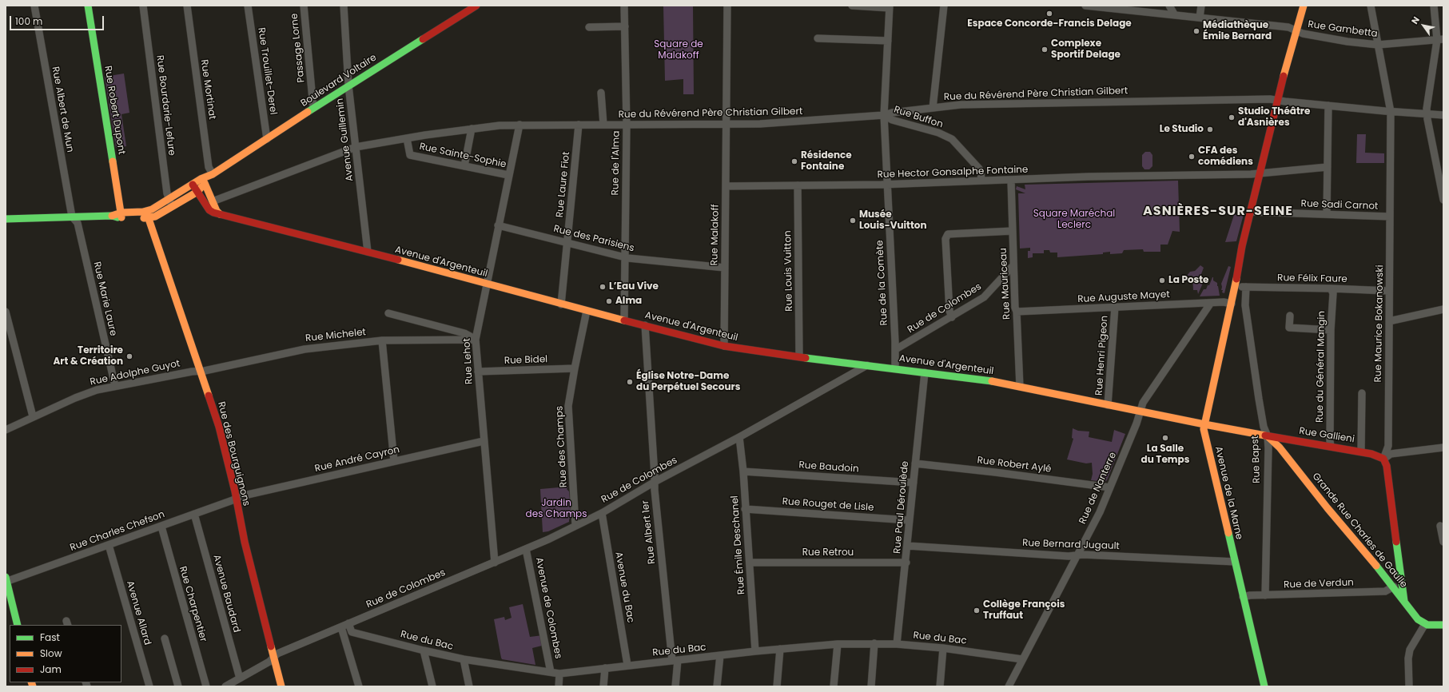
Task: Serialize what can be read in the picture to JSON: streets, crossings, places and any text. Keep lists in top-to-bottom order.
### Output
{
  "streets": {
    "main road": [
      "Boulevard Voltaire",
      "Rue Robert Dupont",
      "Avenue d'Argenteuil",
      "Rue Gallieni",
      "Rue des Bourguignons",
      "Avenue de la Marne",
      "Grande Rue Charles de Gaulle"
    ],
    "street": [
      "Rue Gambetta",
      "Passage Lorne",
      "Rue Trouillet-Derel",
      "Rue Mortinat",
      "Rue du Révérend Père Christian Gilbert",
      "Rue Bourdarie-Lefure",
      "Rue Albert de Mun",
      "Rue Buffon",
      "Avenue Guillemin",
      "Rue Sainte-Sophie",
      "Rue de l'Alma",
      "Rue Hector Gonsalphe Fontaine",
      "Rue Laure Fiot",
      "Rue Sadi Carnot",
      "Rue Malakoff",
      "Rue des Parisiens",
      "Rue Louis Vuitton",
      "Rue Félix Faure",
      "Rue de la Comète",
      "Rue Mauriceau",
      "Rue Auguste Mayet",
      "Rue Marie Laure",
      "Rue de Colombes",
      "Rue Maurice Bokanowski",
      "Rue Michelet",
      "Rue Henri Pigeon",
      "Rue Bidel",
      "Rue Lehot",
      "Rue du Général Mangin",
      "Rue Adolphe Guyot",
      "Rue des Champs",
      "Rue André Cayron",
      "Rue Bapst",
      "Rue Robert Aylé",
      "Rue Baudoin",
      "Rue de Nanterre",
      "Rue Rouget de Lisle",
      "Rue Paul Déroulède",
      "Rue Charles Chefson",
      "Rue Albert 1er",
      "Rue Émile Deschanel",
      "Rue Bernard Jugault",
      "Rue Retrou",
      "Rue de Verdun",
      "Avenue du Bac",
      "Avenue Baudard",
      "Rue Charpentier",
      "Avenue de Colombes",
      "Avenue Allard",
      "Rue du Bac"
    ]
  },
  "crossings": [
    ["Rue Gambetta", "Rue Maurice Bokanowski"],
    ["Rue Gambetta", "Avenue de la Marne"],
    ["Passage Lorne", "Boulevard Voltaire"],
    ["Rue Trouillet-Derel", "Boulevard Voltaire"],
    ["Boulevard Voltaire", "Rue Mortinat"],
    ["Boulevard Voltaire", "Rue Bourdarie-Lefure"],
    ["Boulevard Voltaire", "Avenue Guillemin"],
    ["Boulevard Voltaire", "Avenue d'Argenteuil"],
    ["Boulevard Voltaire", "Rue des Bourguignons"],
    ["Rue du Révérend Père Christian Gilbert", "Rue Buffon"],
    ["Rue du Révérend Père Christian Gilbert", "Avenue Guillemin"],
    ["Rue du Révérend Père Christian Gilbert", "Rue Sainte-Sophie"],
    ["Rue du Révérend Père Christian Gilbert", "Rue de l'Alma"],
    ["Rue du Révérend Père Christian Gilbert", "Rue Laure Fiot"],
    ["Rue du Révérend Père Christian Gilbert", "Rue Malakoff"],
    ["Rue du Révérend Père Christian Gilbert", "Rue de la Comète"],
    ["Rue du Révérend Père Christian Gilbert", "Rue Maurice Bokanowski"],
    ["Rue du Révérend Père Christian Gilbert", "Rue Lehot"],
    ["Rue du Révérend Père Christian Gilbert", "Avenue de la Marne"],
    ["Rue Albert de Mun", "Rue Marie Laure"],
    ["Rue Buffon", "Rue Hector Gonsalphe Fontaine"],
    ["Rue Buffon", "Rue de la Comète"],
    ["Avenue Guillemin", "Avenue d'Argenteuil"],
    ["Rue Sainte-Sophie", "Rue Lehot"],
    ["Rue de l'Alma", "Rue des Parisiens"],
    ["Rue de l'Alma", "Avenue d'Argenteuil"],
    ["Rue Hector Gonsalphe Fontaine", "Rue Malakoff"],
    ["Rue Hector Gonsalphe Fontaine", "Rue Louis Vuitton"],
    ["Rue Hector Gonsalphe Fontaine", "Rue de la Comète"],
    ["Rue Hector Gonsalphe Fontaine", "Rue Mauriceau"],
    ["Rue Hector Gonsalphe Fontaine", "Avenue de la Marne"],
    ["Rue Laure Fiot", "Rue des Parisiens"],
    ["Rue Laure Fiot", "Avenue d'Argenteuil"],
    ["Rue Sadi Carnot", "Rue Maurice Bokanowski"],
    ["Rue Sadi Carnot", "Avenue de la Marne"],
    ["Rue Malakoff", "Rue des Parisiens"],
    ["Rue Malakoff", "Avenue d'Argenteuil"],
    ["Rue des Parisiens", "Rue Lehot"],
    ["Avenue d'Argenteuil", "Rue Louis Vuitton"],
    ["Avenue d'Argenteuil", "Rue de la Comète"],
    ["Avenue d'Argenteuil", "Rue Mauriceau"],
    ["Avenue d'Argenteuil", "Rue de Colombes"],
    ["Avenue d'Argenteuil", "Rue Henri Pigeon"],
    ["Avenue d'Argenteuil", "Rue Lehot"],
    ["Avenue d'Argenteuil", "Rue Gallieni"],
    ["Avenue d'Argenteuil", "Rue des Champs"],
    ["Avenue d'Argenteuil", "Rue de Nanterre"],
    ["Avenue d'Argenteuil", "Avenue de la Marne"],
    ["Avenue d'Argenteuil", "Rue Paul Déroulède"],
    ["Avenue d'Argenteuil", "Rue Albert 1er"],
    ["Rue Félix Faure", "Rue Maurice Bokanowski"],
    ["Rue Félix Faure", "Rue du Général Mangin"],
    ["Rue Félix Faure", "Rue Bapst"],
    ["Rue Félix Faure", "Avenue de la Marne"],
    ["Rue de la Comète", "Rue de Colombes"],
    ["Rue Mauriceau", "Rue Auguste Mayet"],
    ["Rue Mauriceau", "Rue de Colombes"],
    ["Rue Auguste Mayet", "Rue Henri Pigeon"],
    ["Rue Auguste Mayet", "Rue de Nanterre"],
    ["Rue Auguste Mayet", "Avenue de la Marne"],
    ["Rue Marie Laure", "Rue Adolphe Guyot"],
    ["Rue de Colombes", "Rue Lehot"],
    ["Rue de Colombes", "Rue des Champs"],
    ["Rue de Colombes", "Rue des Bourguignons"],
    ["Rue de Colombes", "Rue Albert 1er"],
    ["Rue de Colombes", "Rue Émile Deschanel"],
    ["Rue de Colombes", "Avenue du Bac"],
    ["Rue de Colombes", "Avenue Baudard"],
    ["Rue de Colombes", "Avenue de Colombes"],
    ["Rue Maurice Bokanowski", "Rue Gallieni"],
    ["Rue Michelet", "Rue Lehot"],
    ["Rue Michelet", "Rue Adolphe Guyot"],
    ["Rue Michelet", "Rue des Bourguignons"],
    ["Rue Bidel", "Rue Lehot"],
    ["Rue Bidel", "Rue des Champs"],
    ["Rue Lehot", "Rue André Cayron"],
    ["Rue du Général Mangin", "Rue Gallieni"],
    ["Rue Adolphe Guyot", "Rue des Bourguignons"],
    ["Rue Gallieni", "Rue Bapst"],
    ["Rue Gallieni", "Avenue de la Marne"],
    ["Rue Gallieni", "Grande Rue Charles de Gaulle"],
    ["Rue des Bourguignons", "Rue André Cayron"],
    ["Rue des Bourguignons", "Rue Charles Chefson"],
    ["Rue André Cayron", "Rue Charles Chefson"],
    ["Rue Bapst", "Grande Rue Charles de Gaulle"],
    ["Rue Bapst", "Rue de Verdun"],
    ["Rue Robert Aylé", "Rue de Nanterre"],
    ["Rue Robert Aylé", "Rue Paul Déroulède"],
    ["Rue Baudoin", "Rue Paul Déroulède"],
    ["Rue Baudoin", "Rue Émile Deschanel"],
    ["Rue de Nanterre", "Rue Bernard Jugault"],
    ["Rue de Nanterre", "Rue du Bac"],
    ["Avenue de la Marne", "Rue Bernard Jugault"],
    ["Avenue de la Marne", "Rue de Verdun"],
    ["Rue Rouget de Lisle", "Rue Paul Déroulède"],
    ["Rue Rouget de Lisle", "Rue Émile Deschanel"],
    ["Rue Paul Déroulède", "Rue Bernard Jugault"],
    ["Rue Paul Déroulède", "Rue Retrou"],
    ["Rue Paul Déroulède", "Rue du Bac"],
    ["Grande Rue Charles de Gaulle", "Rue de Verdun"],
    ["Rue Charles Chefson", "Avenue Baudard"],
    ["Rue Charles Chefson", "Rue Charpentier"],
    ["Rue Charles Chefson", "Avenue Allard"],
    ["Rue Albert 1er", "Rue du Bac"],
    ["Rue Émile Deschanel", "Rue Retrou"],
    ["Rue Émile Deschanel", "Rue du Bac"],
    ["Avenue du Bac", "Rue du Bac"],
    ["Avenue de Colombes", "Rue du Bac"]
  ],
  "districts": ["ASNIÈRES-SUR-SEINE"],
  "parks": ["Square de Malakoff", "Square Maréchal Leclerc", "Jardin des Champs"],
  "places": [
    "Espace Concorde-Francis Delage",
    "Médiathèque Émile Bernard",
    "Complexe Sportif Delage",
    "Studio Théâtre d'Asnières",
    "Le Studio",
    "CFA des comédiens",
    "Résidence Fontaine",
    "Musée Louis-Vuitton",
    "La Poste",
    "L’Eau Vive",
    "Alma",
    "Territoire Art & Création",
    "Église Notre-Dame du Perpétuel Secours",
    "La Salle du Temps",
    "Collège François Truffaut"
  ],
  "legend": ["Fast", "Slow", "Jam"],
  "scale_bar": "100 m",
  "north": "top left"
}
